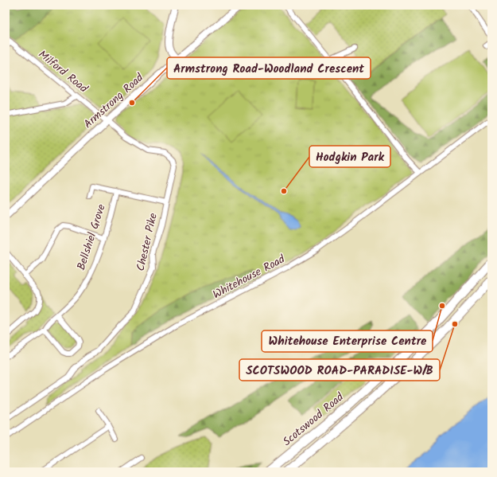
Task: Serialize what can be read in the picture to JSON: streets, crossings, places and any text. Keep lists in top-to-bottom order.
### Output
{
  "streets": {
    "main road": ["Scotswood Road"],
    "street": [
      "Milford Road",
      "Armstrong Road",
      "Bellshiel Grove",
      "Chester Pike",
      "Whitehouse Road"
    ]
  },
  "crossings": [
    ["Milford Road", "Armstrong Road"],
    ["Milford Road", "Chester Pike"],
    ["Armstrong Road", "Chester Pike"],
    ["Bellshiel Grove", "Chester Pike"]
  ],
  "places": [
    "Armstrong Road-Woodland Crescent",
    "Hodgkin Park",
    "Whitehouse Enterprise Centre",
    "SCOTSWOOD ROAD-PARADISE-W/B"
  ]
}
